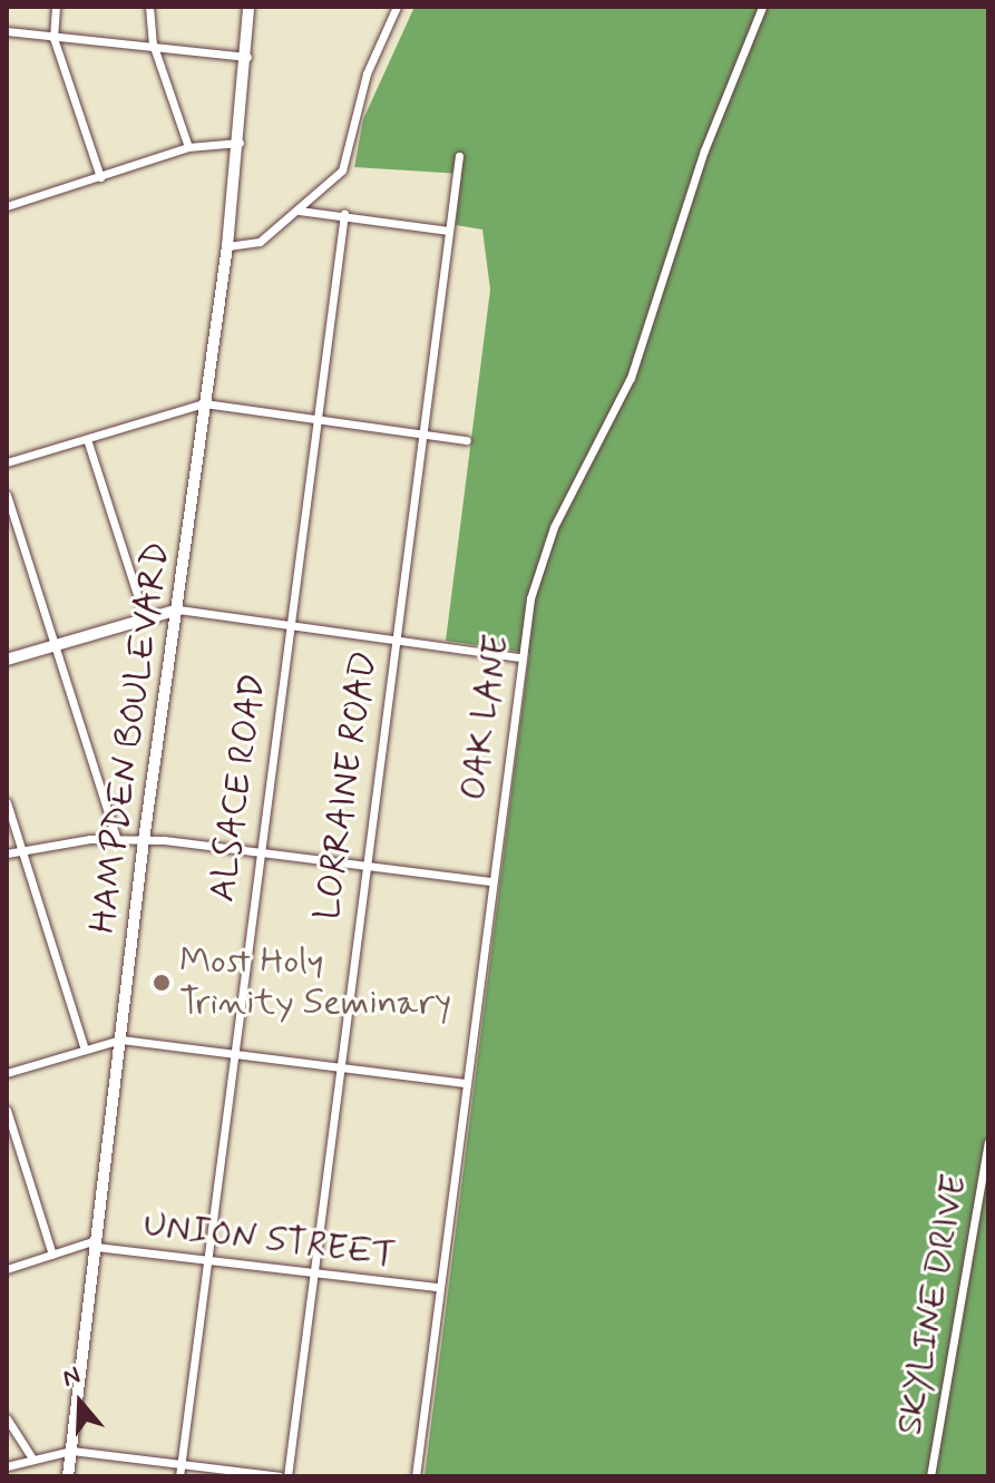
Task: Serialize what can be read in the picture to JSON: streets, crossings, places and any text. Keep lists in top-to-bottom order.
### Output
{
  "streets": {
    "main road": ["HAMPDEN BOULEVARD"],
    "street": [
      "OAK LANE",
      "LORRAINE ROAD",
      "ALSACE ROAD",
      "UNION STREET",
      "SKYLINE DRIVE"
    ]
  },
  "crossings": [
    ["OAK LANE", "UNION STREET"],
    ["HAMPDEN BOULEVARD", "UNION STREET"],
    ["LORRAINE ROAD", "UNION STREET"],
    ["ALSACE ROAD", "UNION STREET"]
  ],
  "places": ["Most Holy Trinity Seminary"],
  "north": "top"
}
